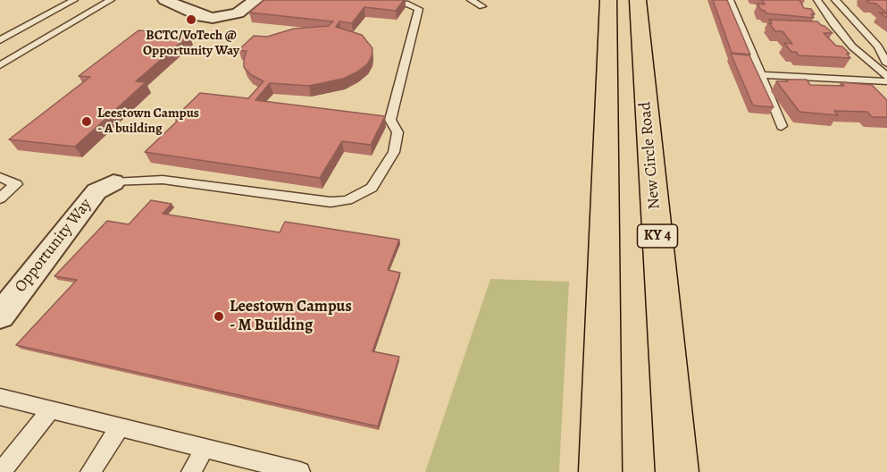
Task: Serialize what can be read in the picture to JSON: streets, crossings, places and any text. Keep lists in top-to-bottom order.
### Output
{
  "streets": {
    "highway": ["New Circle Road", "KY 4"],
    "street": ["Opportunity Way"]
  },
  "places": ["BCTC/VoTech @ Opportunity Way", "Leestown Campus - A building", "Leestown Campus - M Building"]
}
